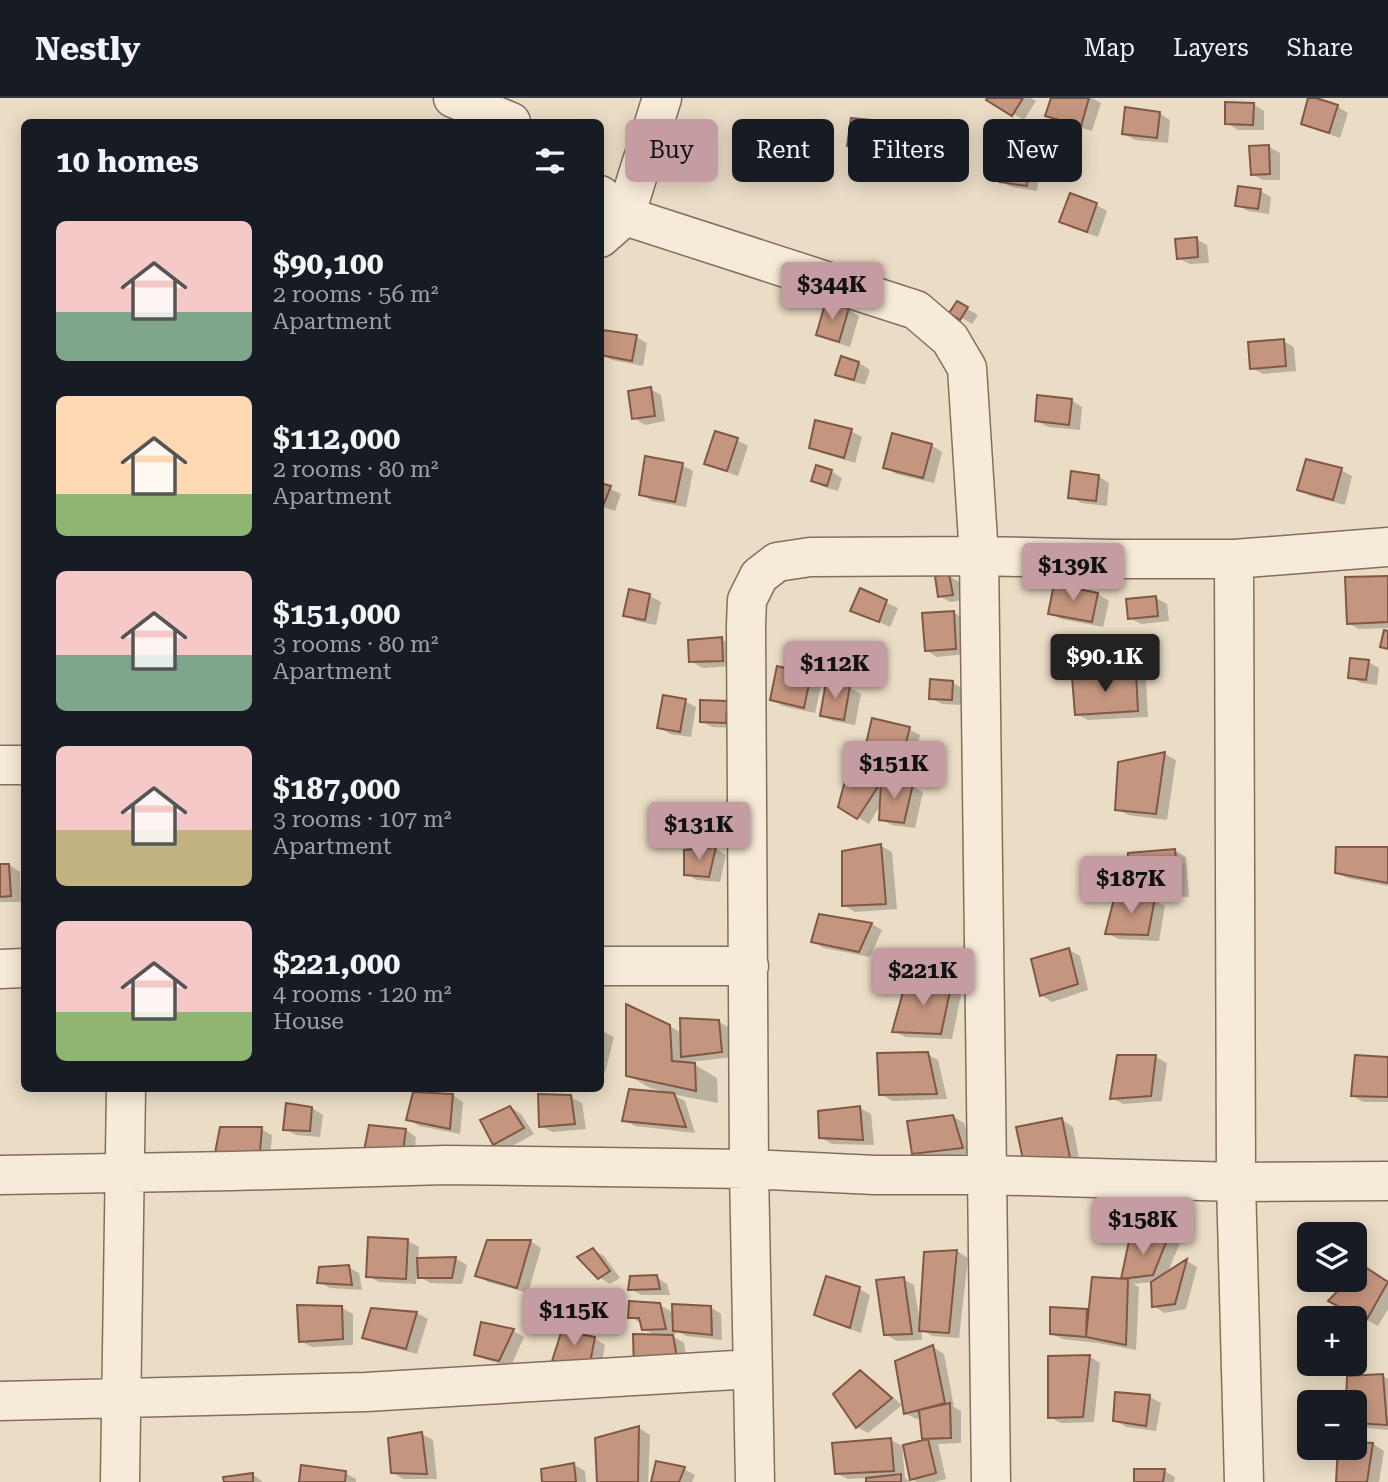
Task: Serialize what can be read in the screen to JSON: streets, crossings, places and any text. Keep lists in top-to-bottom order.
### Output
{
  "page": {
    "header": "Nestly",
    "nav": ["Map", "Layers", "Share"],
    "chip": [
      "Buy",
      "Rent",
      "Filters",
      "New"
    ],
    "heading": "10 homes",
    "list": [
      {
        "name": "$90,100",
        "note": "2 rooms · 56 m² · Apartment"
      },
      {
        "name": "$112,000",
        "note": "2 rooms · 80 m² · Apartment"
      },
      {
        "name": "$151,000",
        "note": "3 rooms · 80 m² · Apartment"
      },
      {
        "name": "$187,000",
        "note": "3 rooms · 107 m² · Apartment"
      },
      {
        "name": "$221,000",
        "note": "4 rooms · 120 m² · House"
      }
    ],
    "price": [
      "$344K",
      "$139K",
      "$90.1K",
      "$112K",
      "$151K",
      "$131K",
      "$187K",
      "$221K",
      "$158K",
      "$115K"
    ],
    "map_buttons": ["+", "−"]
  }
}
